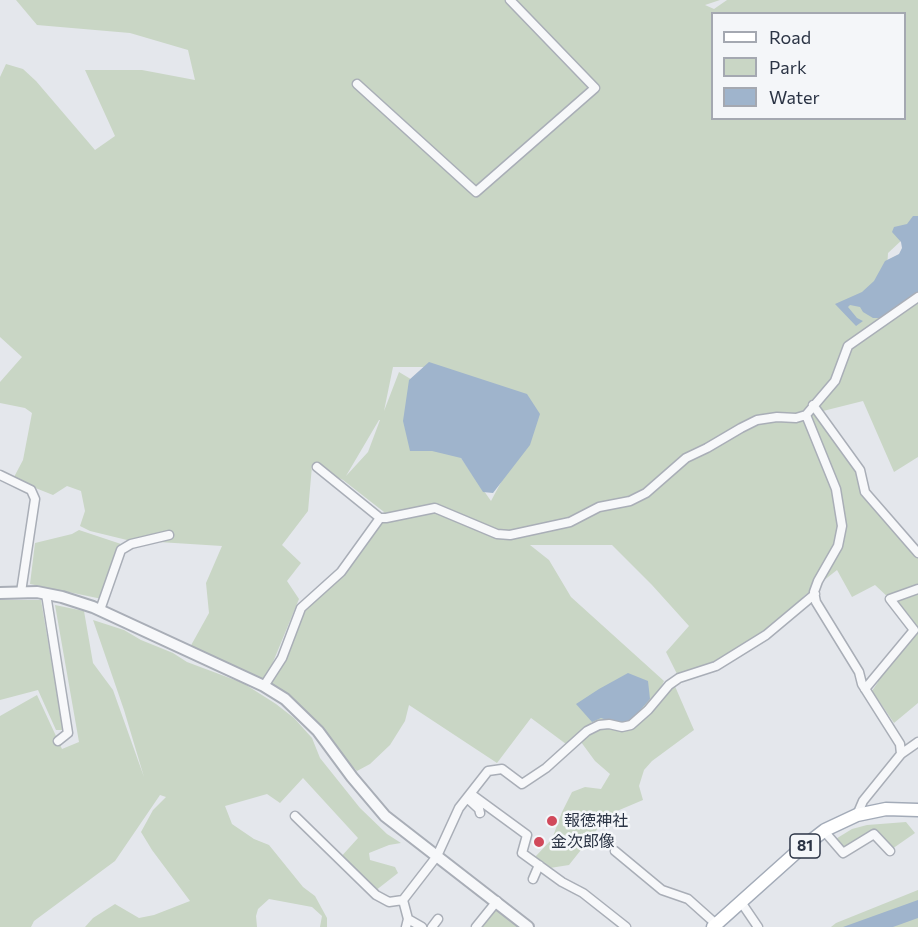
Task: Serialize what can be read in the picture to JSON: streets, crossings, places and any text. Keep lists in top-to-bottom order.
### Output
{
  "streets": {
    "main road": ["81"]
  },
  "places": ["報徳神社", "金次郎像"],
  "legend": ["Road", "Park", "Water"]
}
